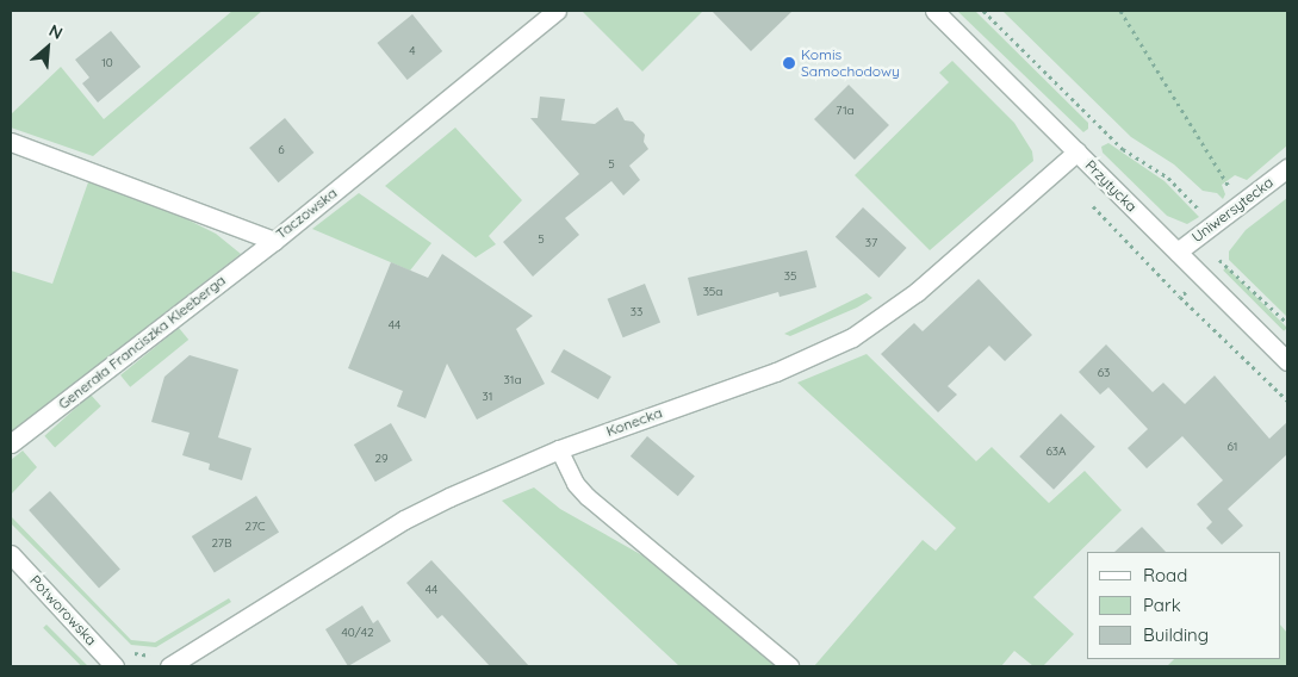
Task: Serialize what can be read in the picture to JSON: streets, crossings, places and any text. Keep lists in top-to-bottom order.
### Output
{
  "streets": {
    "street": [
      "Przytycka",
      "Uniwersytecka",
      "Taczowska",
      "Generała Franciszka Kleeberga",
      "Konecka",
      "Potworowska"
    ]
  },
  "crossings": [
    ["Przytycka", "Uniwersytecka"],
    ["Przytycka", "Konecka"],
    ["Taczowska", "Generała Franciszka Kleeberga"]
  ],
  "places": ["Komis Samochodowy"],
  "house_numbers": [
    "4",
    "10",
    "71a",
    "6",
    "5",
    "5",
    "37",
    "35",
    "35a",
    "33",
    "44",
    "63",
    "31a",
    "31",
    "61",
    "63A",
    "29",
    "27C",
    "27B",
    "44",
    "40/42"
  ],
  "legend": ["Road", "Park", "Building"],
  "north": "top right"
}
